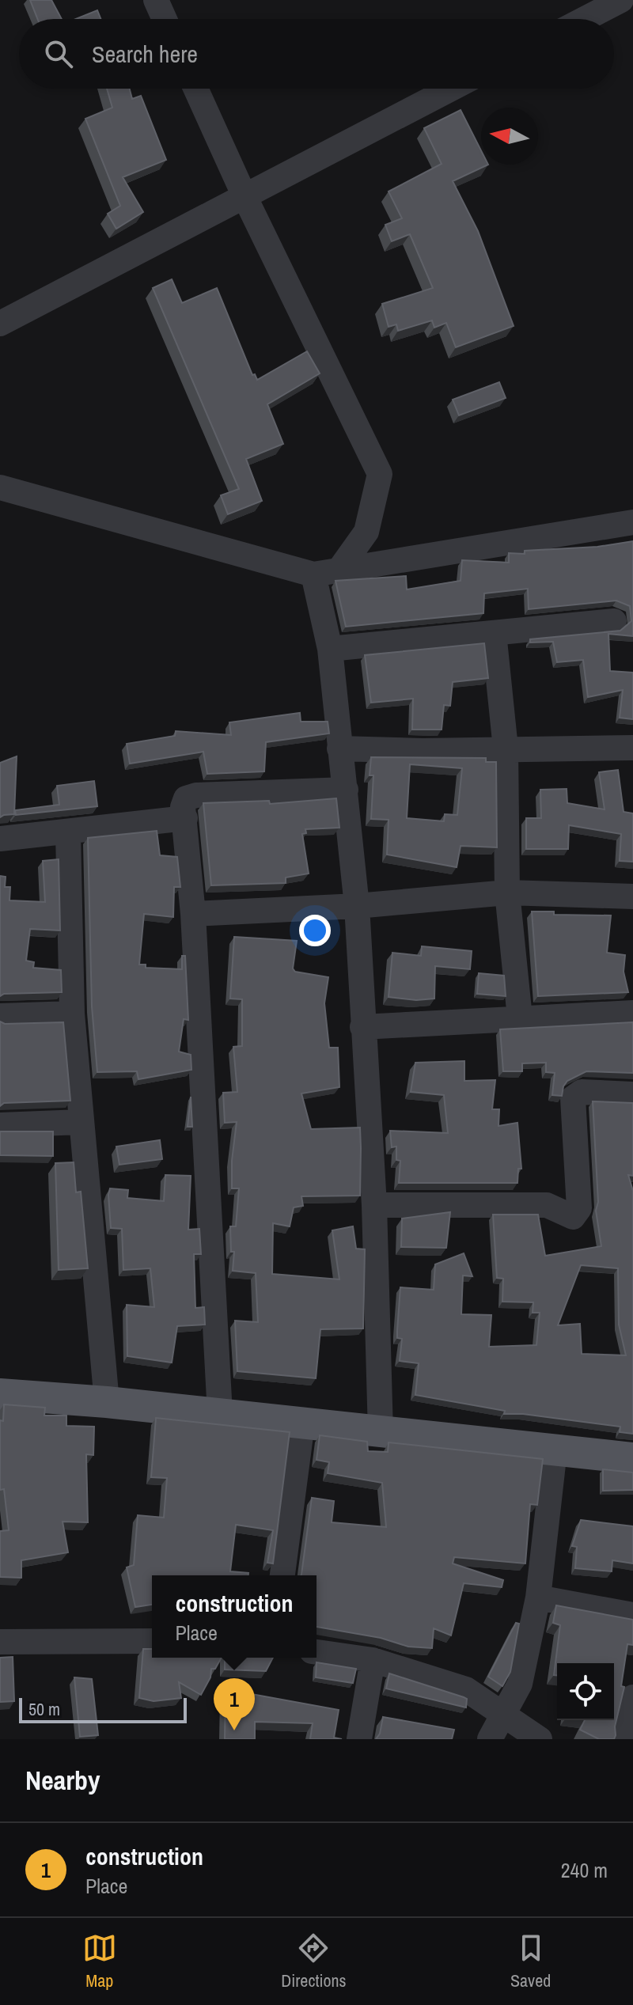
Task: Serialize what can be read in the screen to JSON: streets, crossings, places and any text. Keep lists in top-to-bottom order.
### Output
{
  "scale_bar": "50 m",
  "north": "left",
  "page": {
    "search": "Search here",
    "popup": ["construction", "Place"],
    "pins": "1",
    "scale": "50 m",
    "heading": "Nearby",
    "list": [
      {
        "mark": "1",
        "name": "construction",
        "note": "Place",
        "value": "240 m"
      }
    ],
    "nav": ["Map", "Directions", "Saved"]
  }
}
